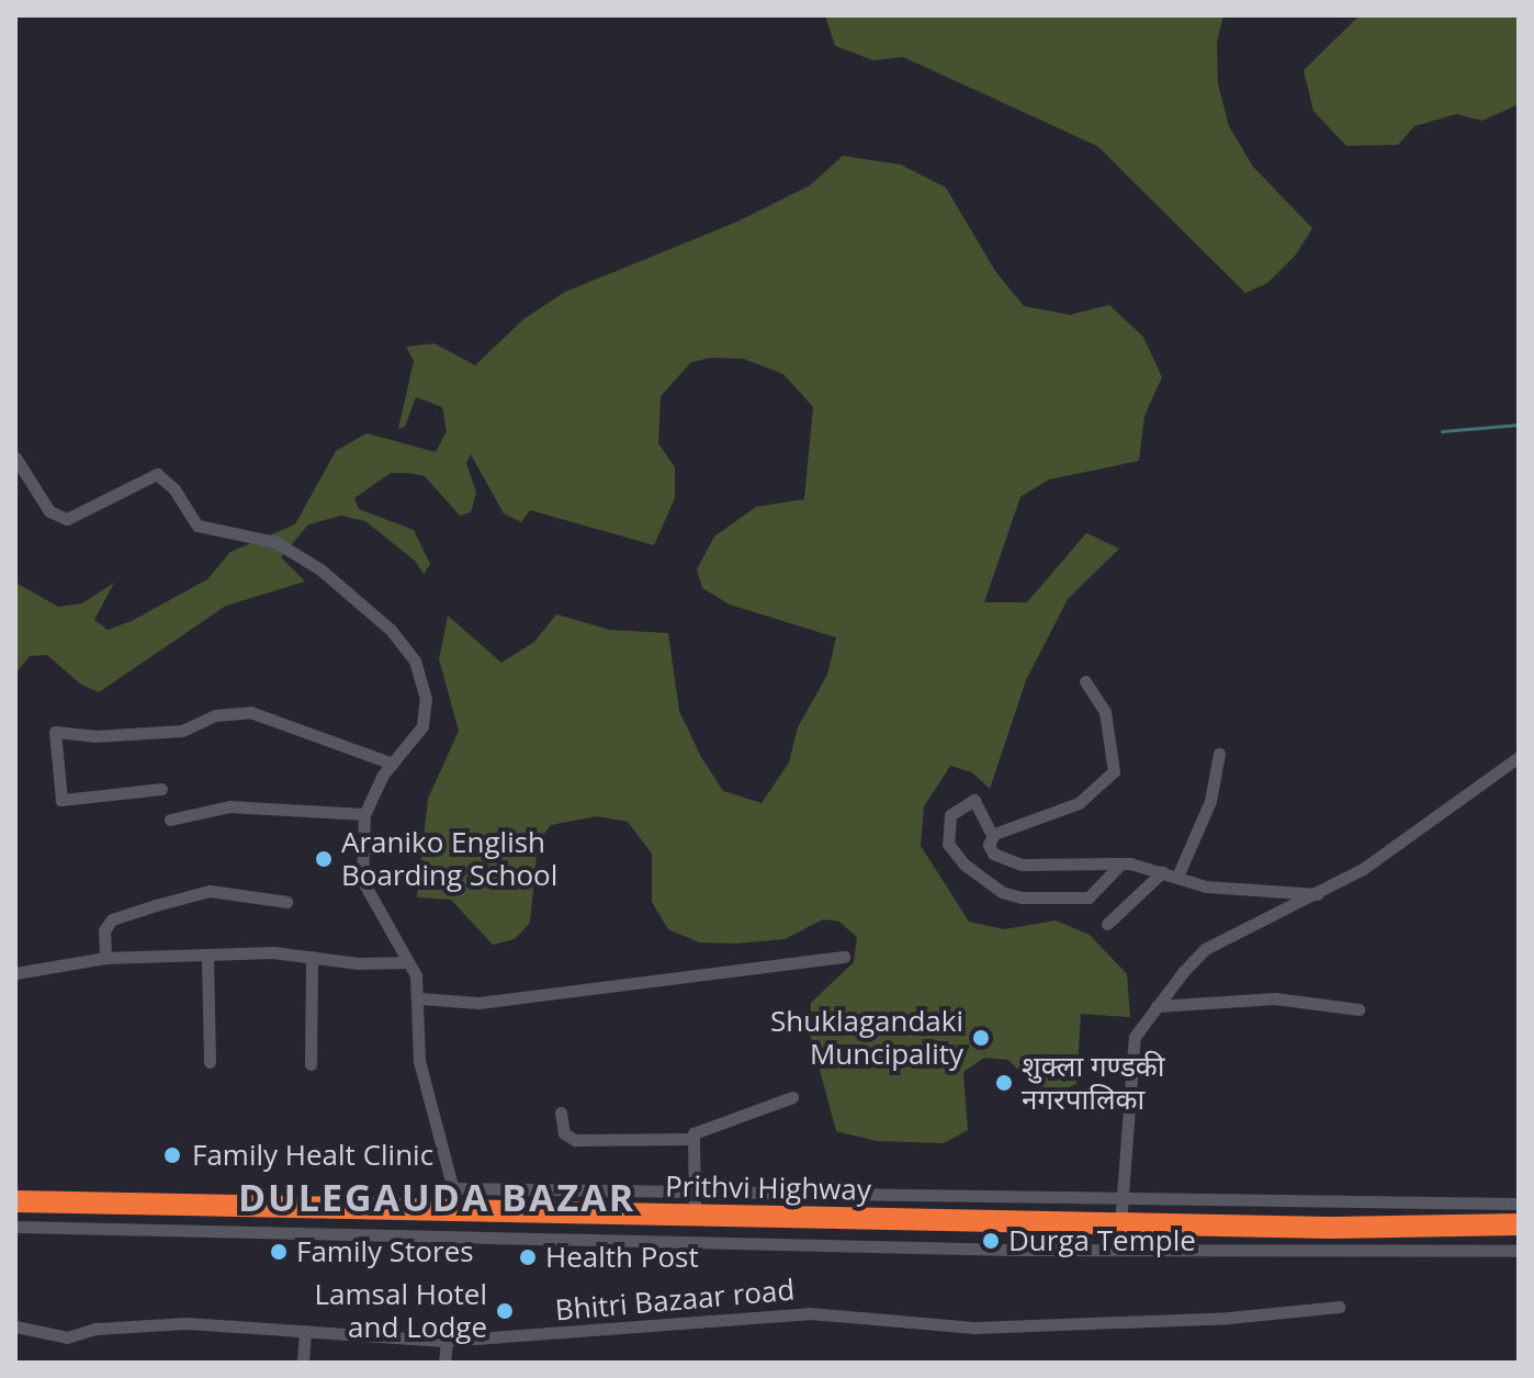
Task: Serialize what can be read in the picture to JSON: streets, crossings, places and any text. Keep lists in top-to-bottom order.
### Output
{
  "streets": {
    "highway": ["Prithvi Highway"],
    "street": ["Bhitri Bazaar road"]
  },
  "districts": ["DULEGAUDA BAZAR"],
  "places": [
    "Araniko English Boarding School",
    "Shuklagandaki Muncipality",
    "शुक्ला गण्डकी नगरपालिका",
    "Family Healt Clinic",
    "Durga Temple",
    "Family Stores",
    "Health Post",
    "Lamsal Hotel and Lodge"
  ]
}
